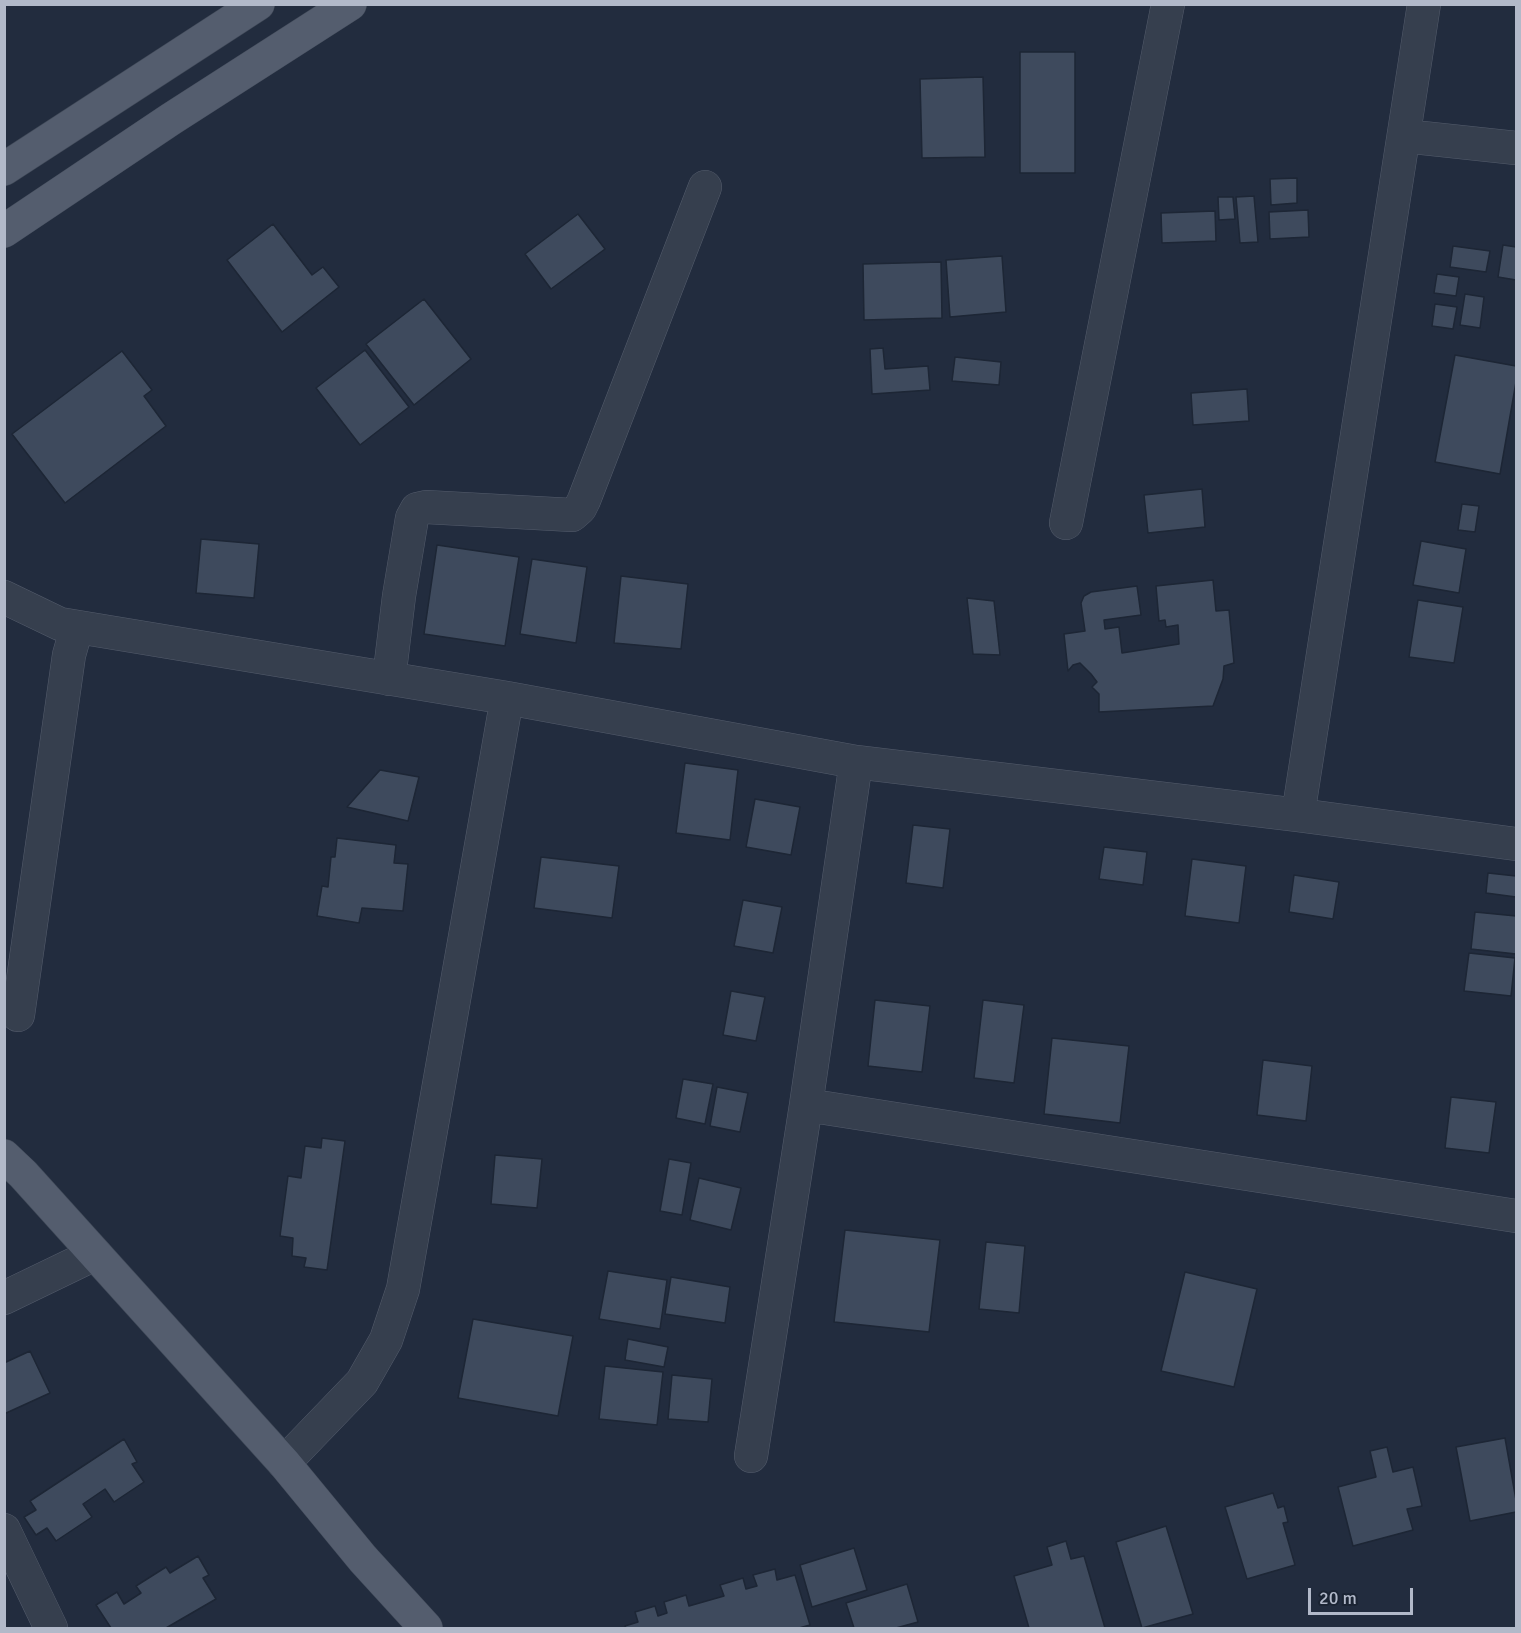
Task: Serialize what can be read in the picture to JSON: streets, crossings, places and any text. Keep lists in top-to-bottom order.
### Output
{
  "scale_bar": "20 m"
}
